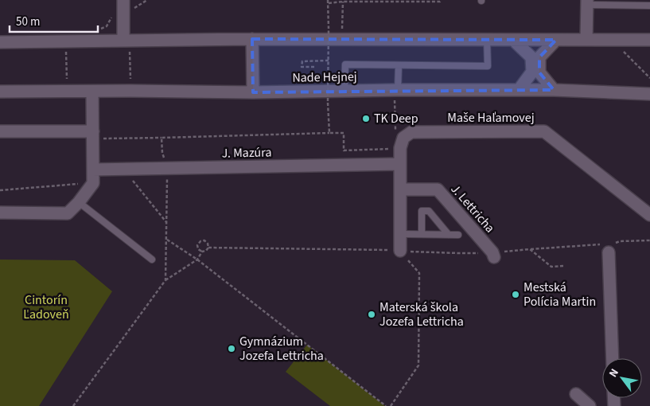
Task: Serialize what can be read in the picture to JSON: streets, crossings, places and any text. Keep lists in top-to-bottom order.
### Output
{
  "streets": {
    "street": [
      "Nade Hejnej",
      "Maše Haľamovej",
      "J. Mazúra",
      "J. Lettricha"
    ]
  },
  "parks": ["Cintorín Ľadoveň"],
  "places": [
    "TK Deep",
    "Mestská Polícia Martin",
    "Materská škola Jozefa Lettricha",
    "Gymnázium Jozefa Lettricha"
  ],
  "scale_bar": "50 m",
  "north": "top left"
}
